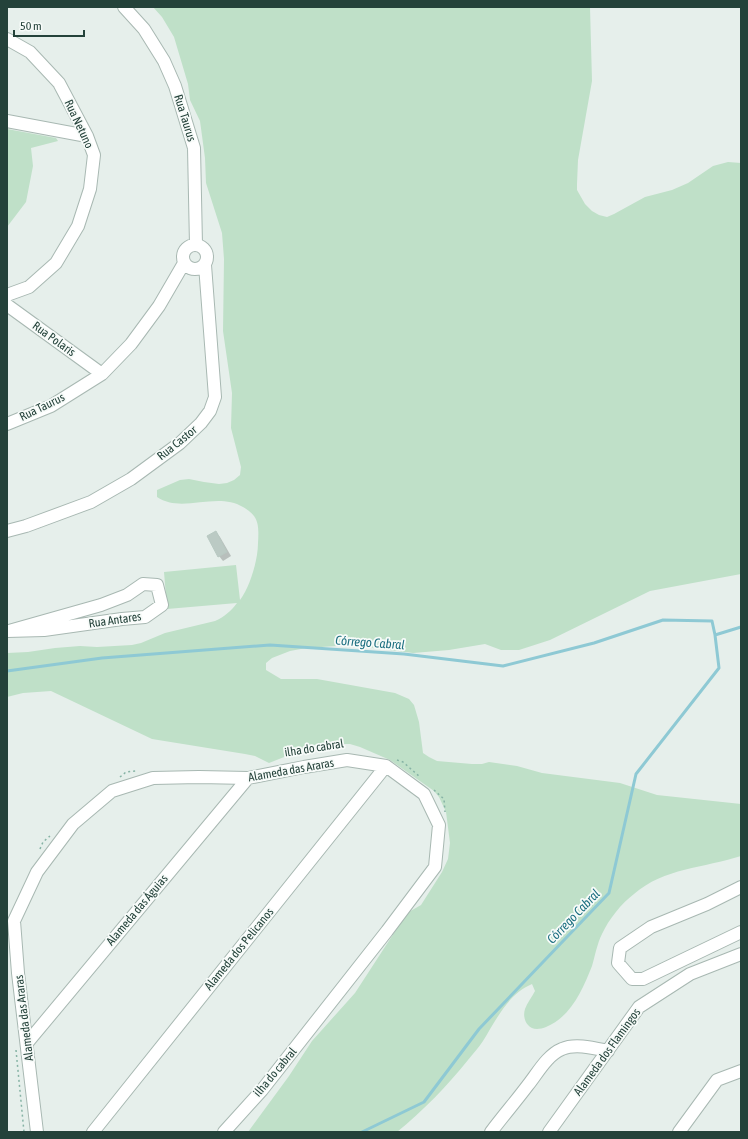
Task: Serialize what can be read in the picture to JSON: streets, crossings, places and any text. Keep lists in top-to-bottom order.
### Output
{
  "streets": {
    "street": [
      "Rua Taurus",
      "Rua Netuno",
      "Rua Polaris",
      "Rua Castor",
      "Rua Antares",
      "Alameda das Araras",
      "Alameda das Águias",
      "Alameda dos Pelicanos",
      "Alameda dos Flamingos"
    ]
  },
  "crossings": [
    ["Rua Taurus", "Rua Polaris"],
    ["Rua Taurus", "Rua Castor"],
    ["Alameda das Araras", "Alameda das Águias"],
    ["Alameda das Araras", "Alameda dos Pelicanos"]
  ],
  "water": ["Córrego Cabral"],
  "scale_bar": "50 m"
}
